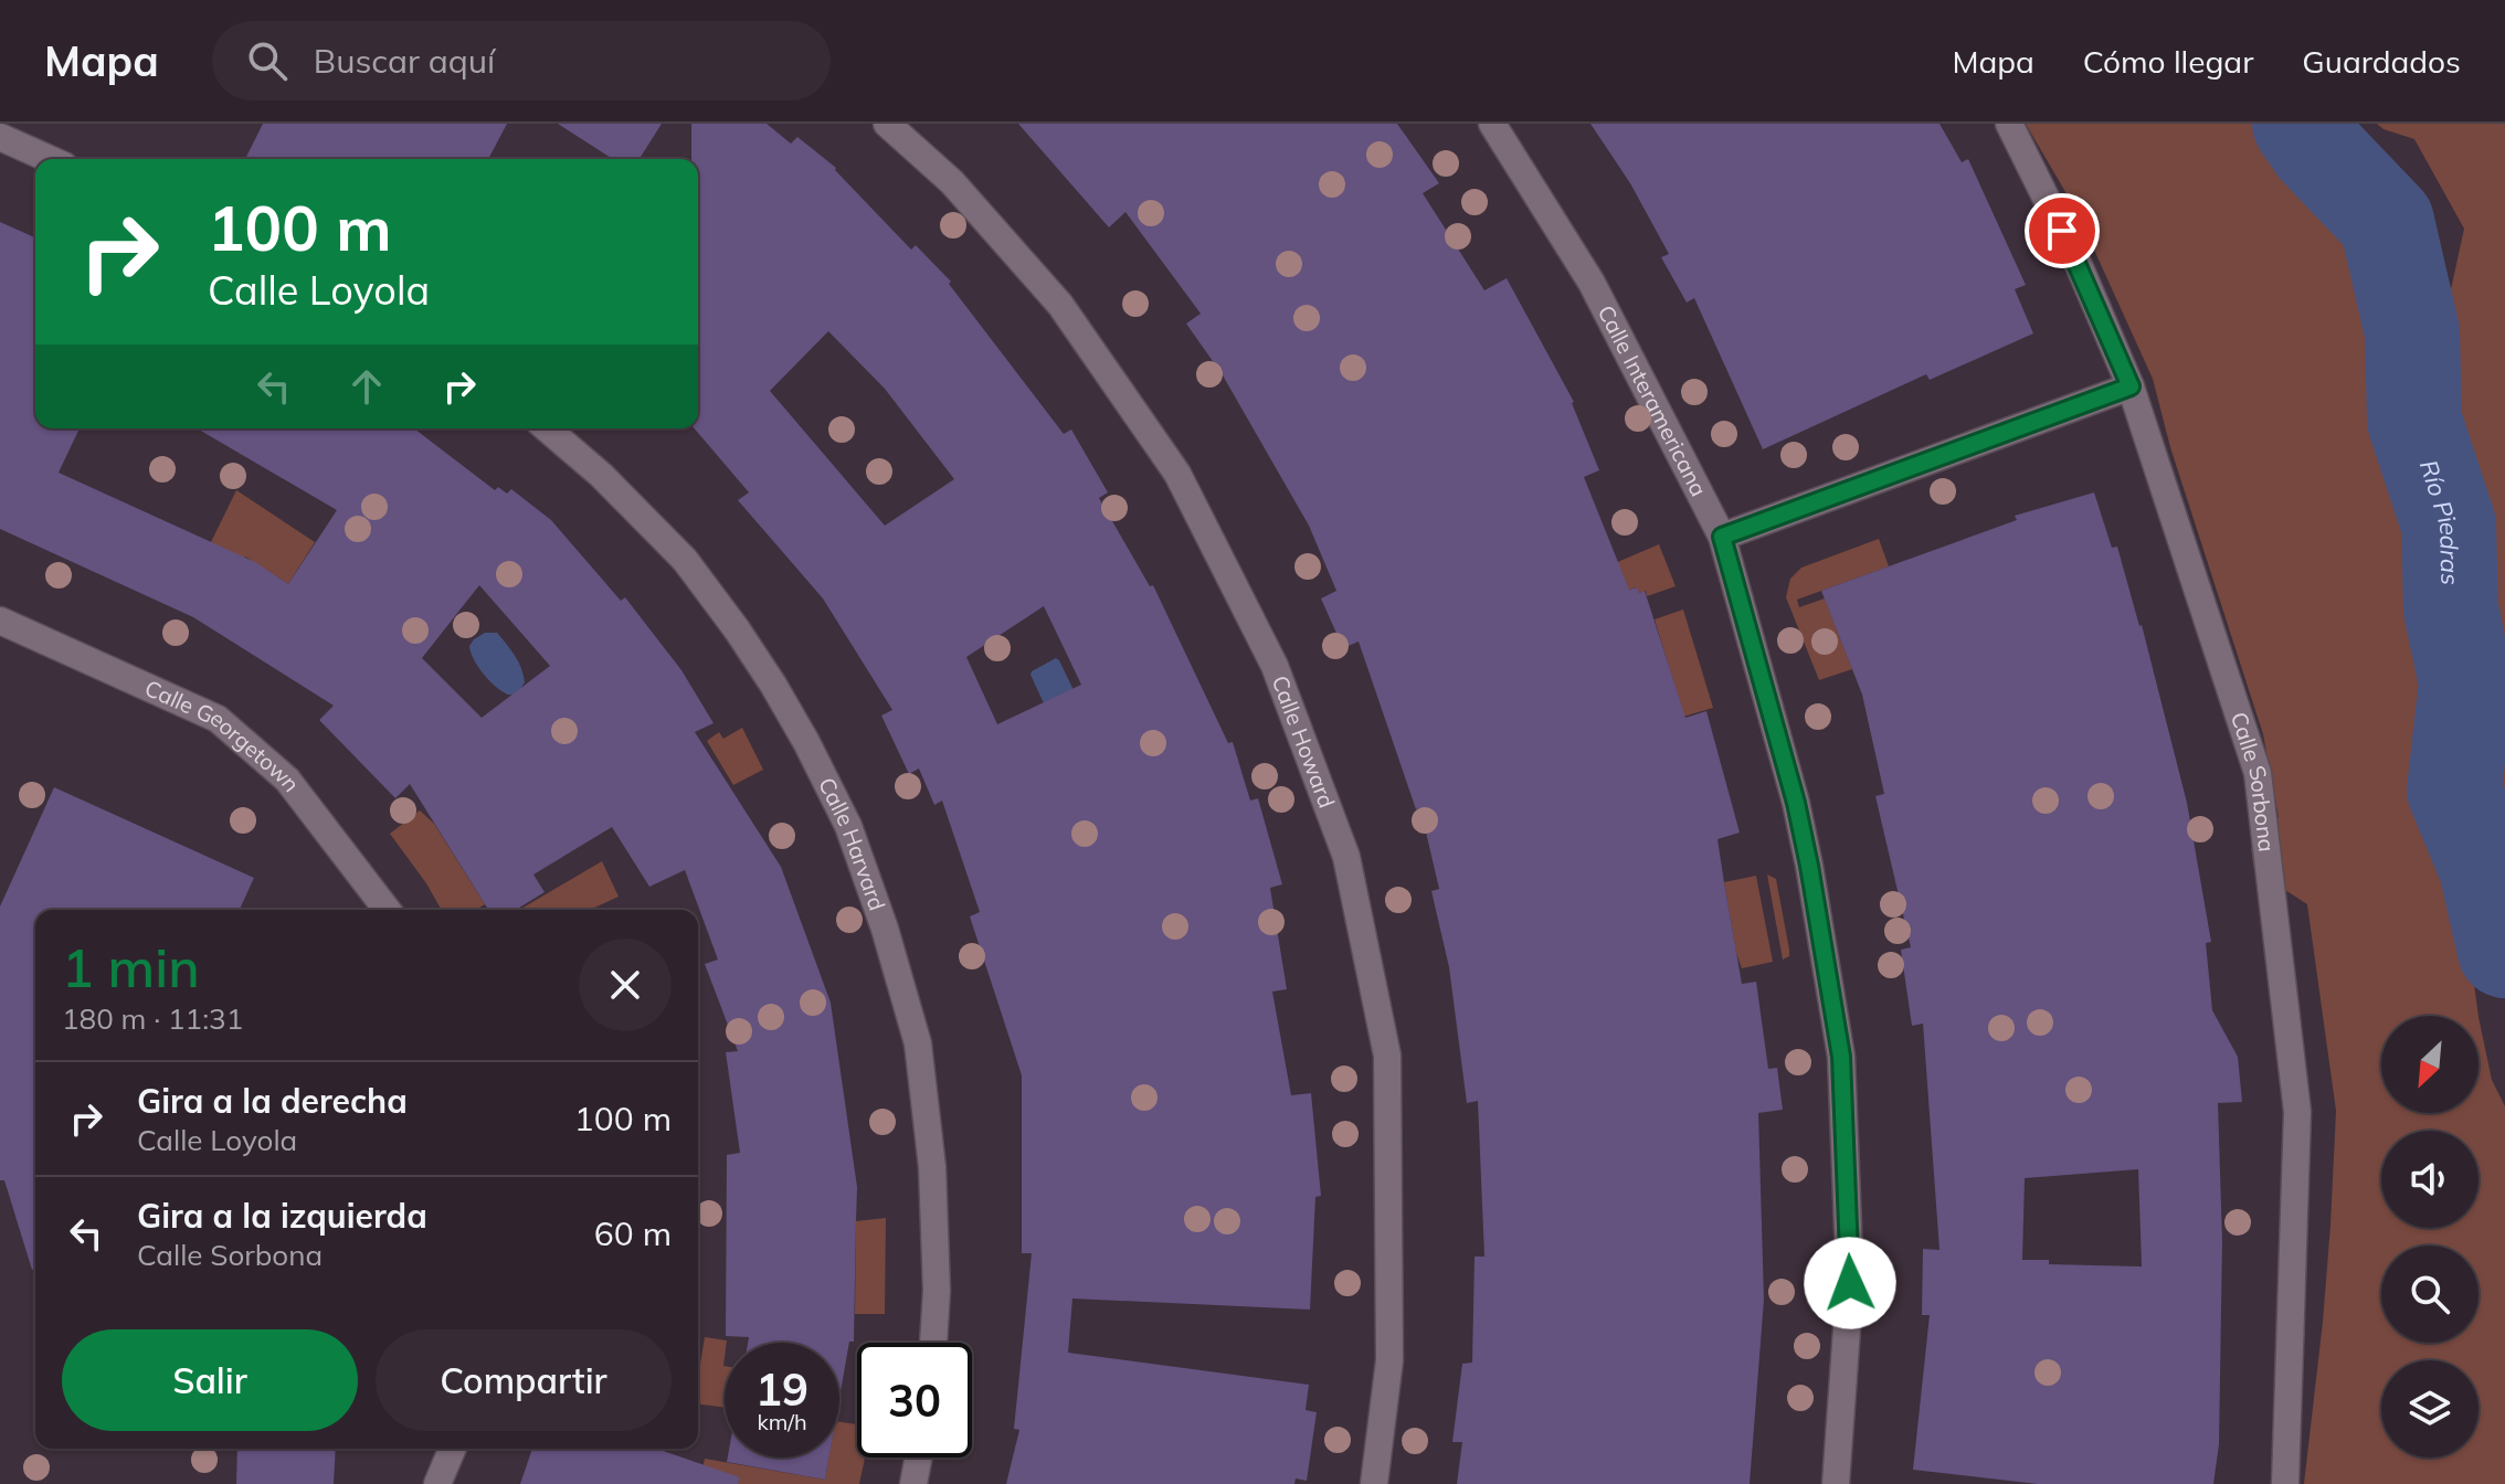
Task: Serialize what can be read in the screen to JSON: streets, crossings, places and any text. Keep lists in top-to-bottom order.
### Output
{
  "streets": {
    "street": [
      "Calle Interamericana",
      "Calle Georgetown",
      "Calle Howard",
      "Calle Sorbona",
      "Calle Harvard"
    ]
  },
  "water": ["Río Piedras"],
  "north": "bottom left",
  "page": {
    "header": "Mapa",
    "search": "Buscar aquí",
    "nav": ["Mapa", "Cómo llegar", "Guardados"],
    "turn": ["100 m", "Calle Loyola"],
    "heading": ["1 min", "180 m · 11:31"],
    "list": [
      {
        "name": "Gira a la derecha",
        "note": "Calle Loyola",
        "value": "100 m"
      },
      {
        "name": "Gira a la izquierda",
        "note": "Calle Sorbona",
        "value": "60 m"
      }
    ],
    "buttons": ["Salir", "Compartir"],
    "speed": "19 km/h",
    "limit": "30"
  }
}
